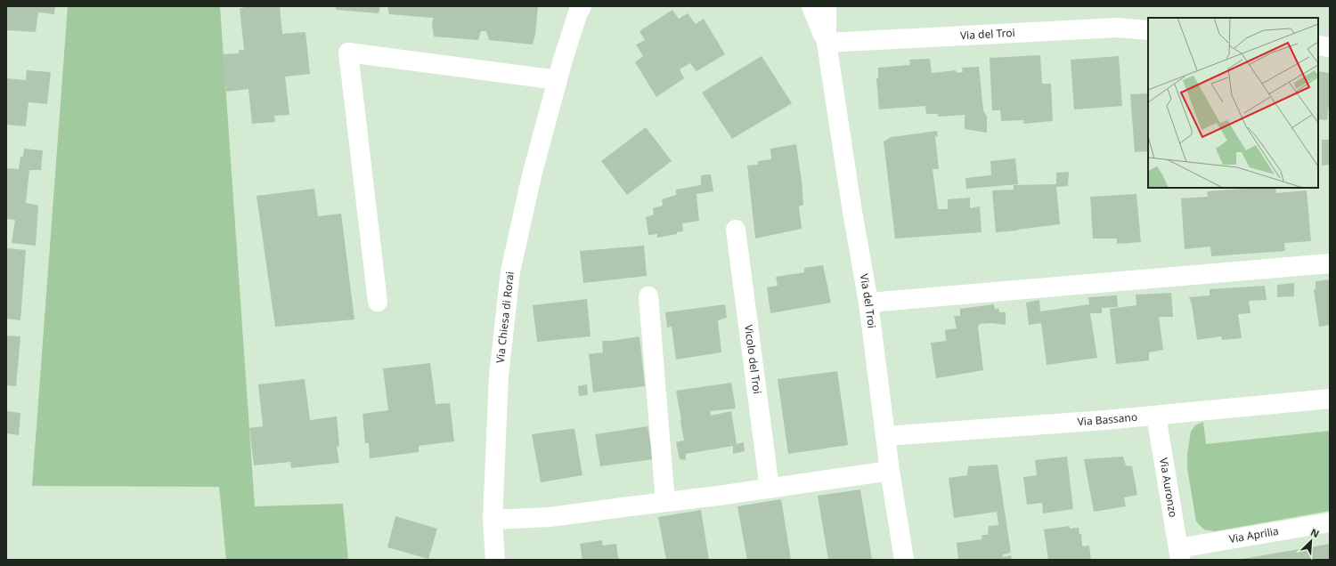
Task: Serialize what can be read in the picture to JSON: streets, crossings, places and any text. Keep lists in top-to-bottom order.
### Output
{
  "streets": {
    "street": [
      "Via del Troi",
      "Via Chiesa di Rorai",
      "Vicolo del Troi",
      "Via Bassano",
      "Via Auronzo",
      "Via Aprilia"
    ]
  },
  "crossings": [
    ["Via del Troi", "Via Bassano"],
    ["Via Bassano", "Via Auronzo"],
    ["Via Auronzo", "Via Aprilia"]
  ],
  "north": "top right"
}
